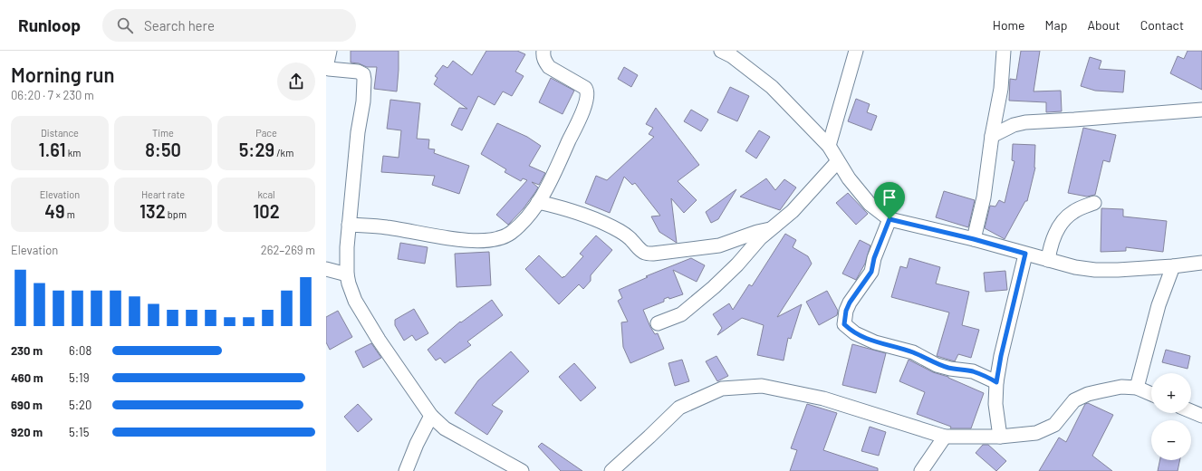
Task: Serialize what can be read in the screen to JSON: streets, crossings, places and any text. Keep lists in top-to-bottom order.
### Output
{
  "page": {
    "header": "Runloop",
    "search": "Search here",
    "nav": [
      "Home",
      "Map",
      "About",
      "Contact"
    ],
    "heading": ["Morning run", "06:20 · 7 × 230 m"],
    "stats": [
      ["Distance", "1.61 km"],
      ["Time", "8:50"],
      ["Pace", "5:29 /km"],
      ["Elevation", "49 m"],
      ["Heart rate", "132 bpm"],
      ["kcal", "102"]
    ],
    "chart": ["Elevation", "262–269 m"],
    "list": [
      {
        "name": "230 m",
        "note": "6:08"
      },
      {
        "name": "460 m",
        "note": "5:19"
      },
      {
        "name": "690 m",
        "note": "5:20"
      },
      {
        "name": "920 m",
        "note": "5:15"
      }
    ],
    "map_buttons": ["+", "−"]
  }
}
